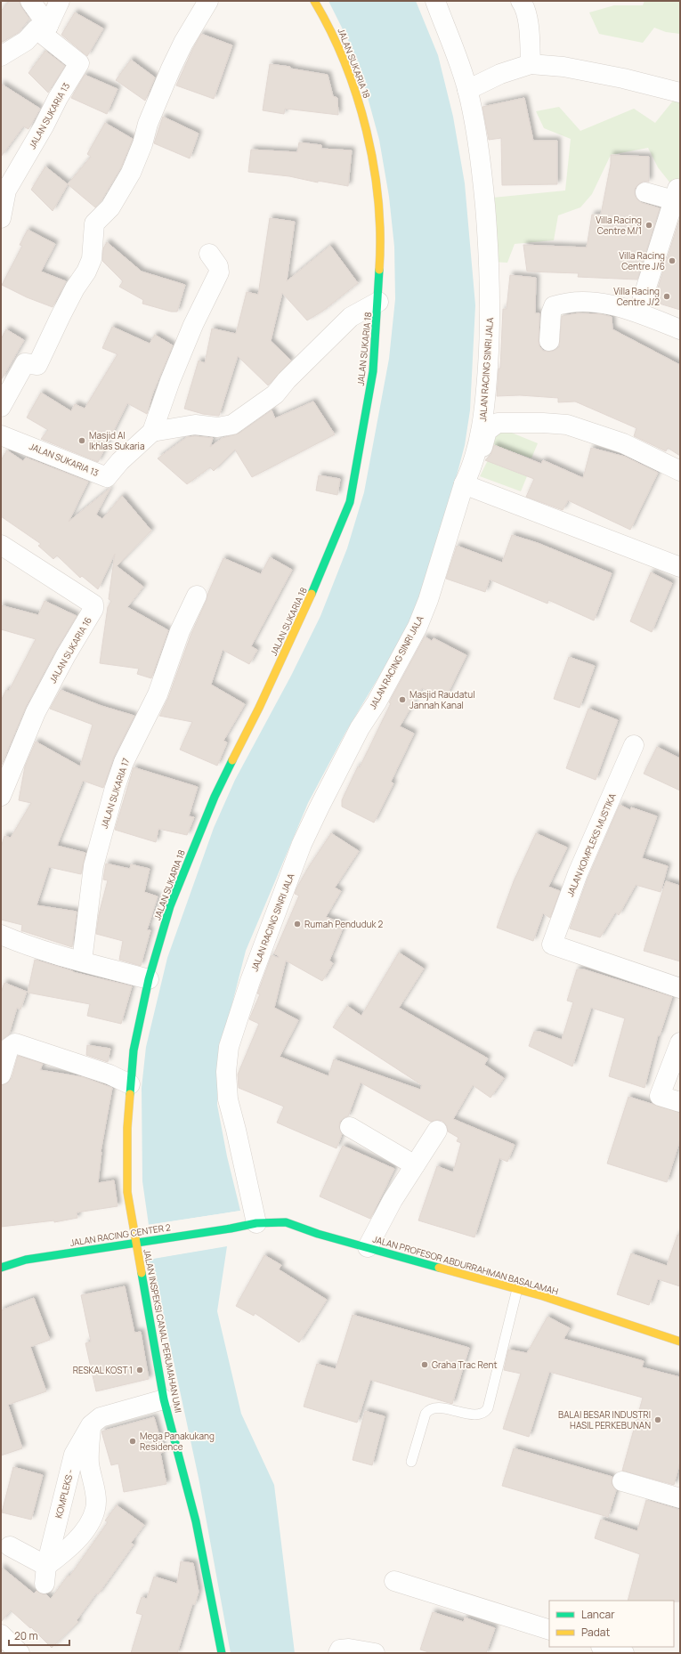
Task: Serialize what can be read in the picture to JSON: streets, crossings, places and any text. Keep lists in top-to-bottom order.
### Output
{
  "streets": {
    "street": [
      "JALAN SUKARIA 18",
      "JALAN SUKARIA 13",
      "JALAN RACING SINRI JALA",
      "JALAN SUKARIA 16",
      "JALAN SUKARIA 17",
      "JALAN KOMPLEKS MUSTIKA",
      "JALAN RACING CENTER 2",
      "JALAN PROFESOR ABDURRAHMAN BASALAMAH",
      "JALAN INSPEKSI CANAL PERUMAHAN UMI",
      "KOMPLEKS -"
    ]
  },
  "crossings": [
    ["JALAN SUKARIA 18", "JALAN RACING CENTER 2"],
    ["JALAN SUKARIA 18", "JALAN INSPEKSI CANAL PERUMAHAN UMI"],
    ["JALAN RACING SINRI JALA", "JALAN RACING CENTER 2"],
    ["JALAN RACING SINRI JALA", "JALAN PROFESOR ABDURRAHMAN BASALAMAH"],
    ["JALAN RACING CENTER 2", "JALAN PROFESOR ABDURRAHMAN BASALAMAH"],
    ["JALAN RACING CENTER 2", "JALAN INSPEKSI CANAL PERUMAHAN UMI"],
    ["JALAN INSPEKSI CANAL PERUMAHAN UMI", "KOMPLEKS -"]
  ],
  "places": [
    "Villa Racing Centre M/1",
    "Villa Racing Centre J/6",
    "Villa Racing Centre J/2",
    "Masjid Al Ikhlas Sukaria",
    "Masjid Raudatul Jannah Kanal",
    "Rumah Penduduk 2",
    "Graha Trac Rent",
    "RESKAL KOST 1",
    "BALAI BESAR INDUSTRI HASIL PERKEBUNAN",
    "Mega Panakukang Residence"
  ],
  "legend": ["Lancar", "Padat"],
  "scale_bar": "20 m"
}
